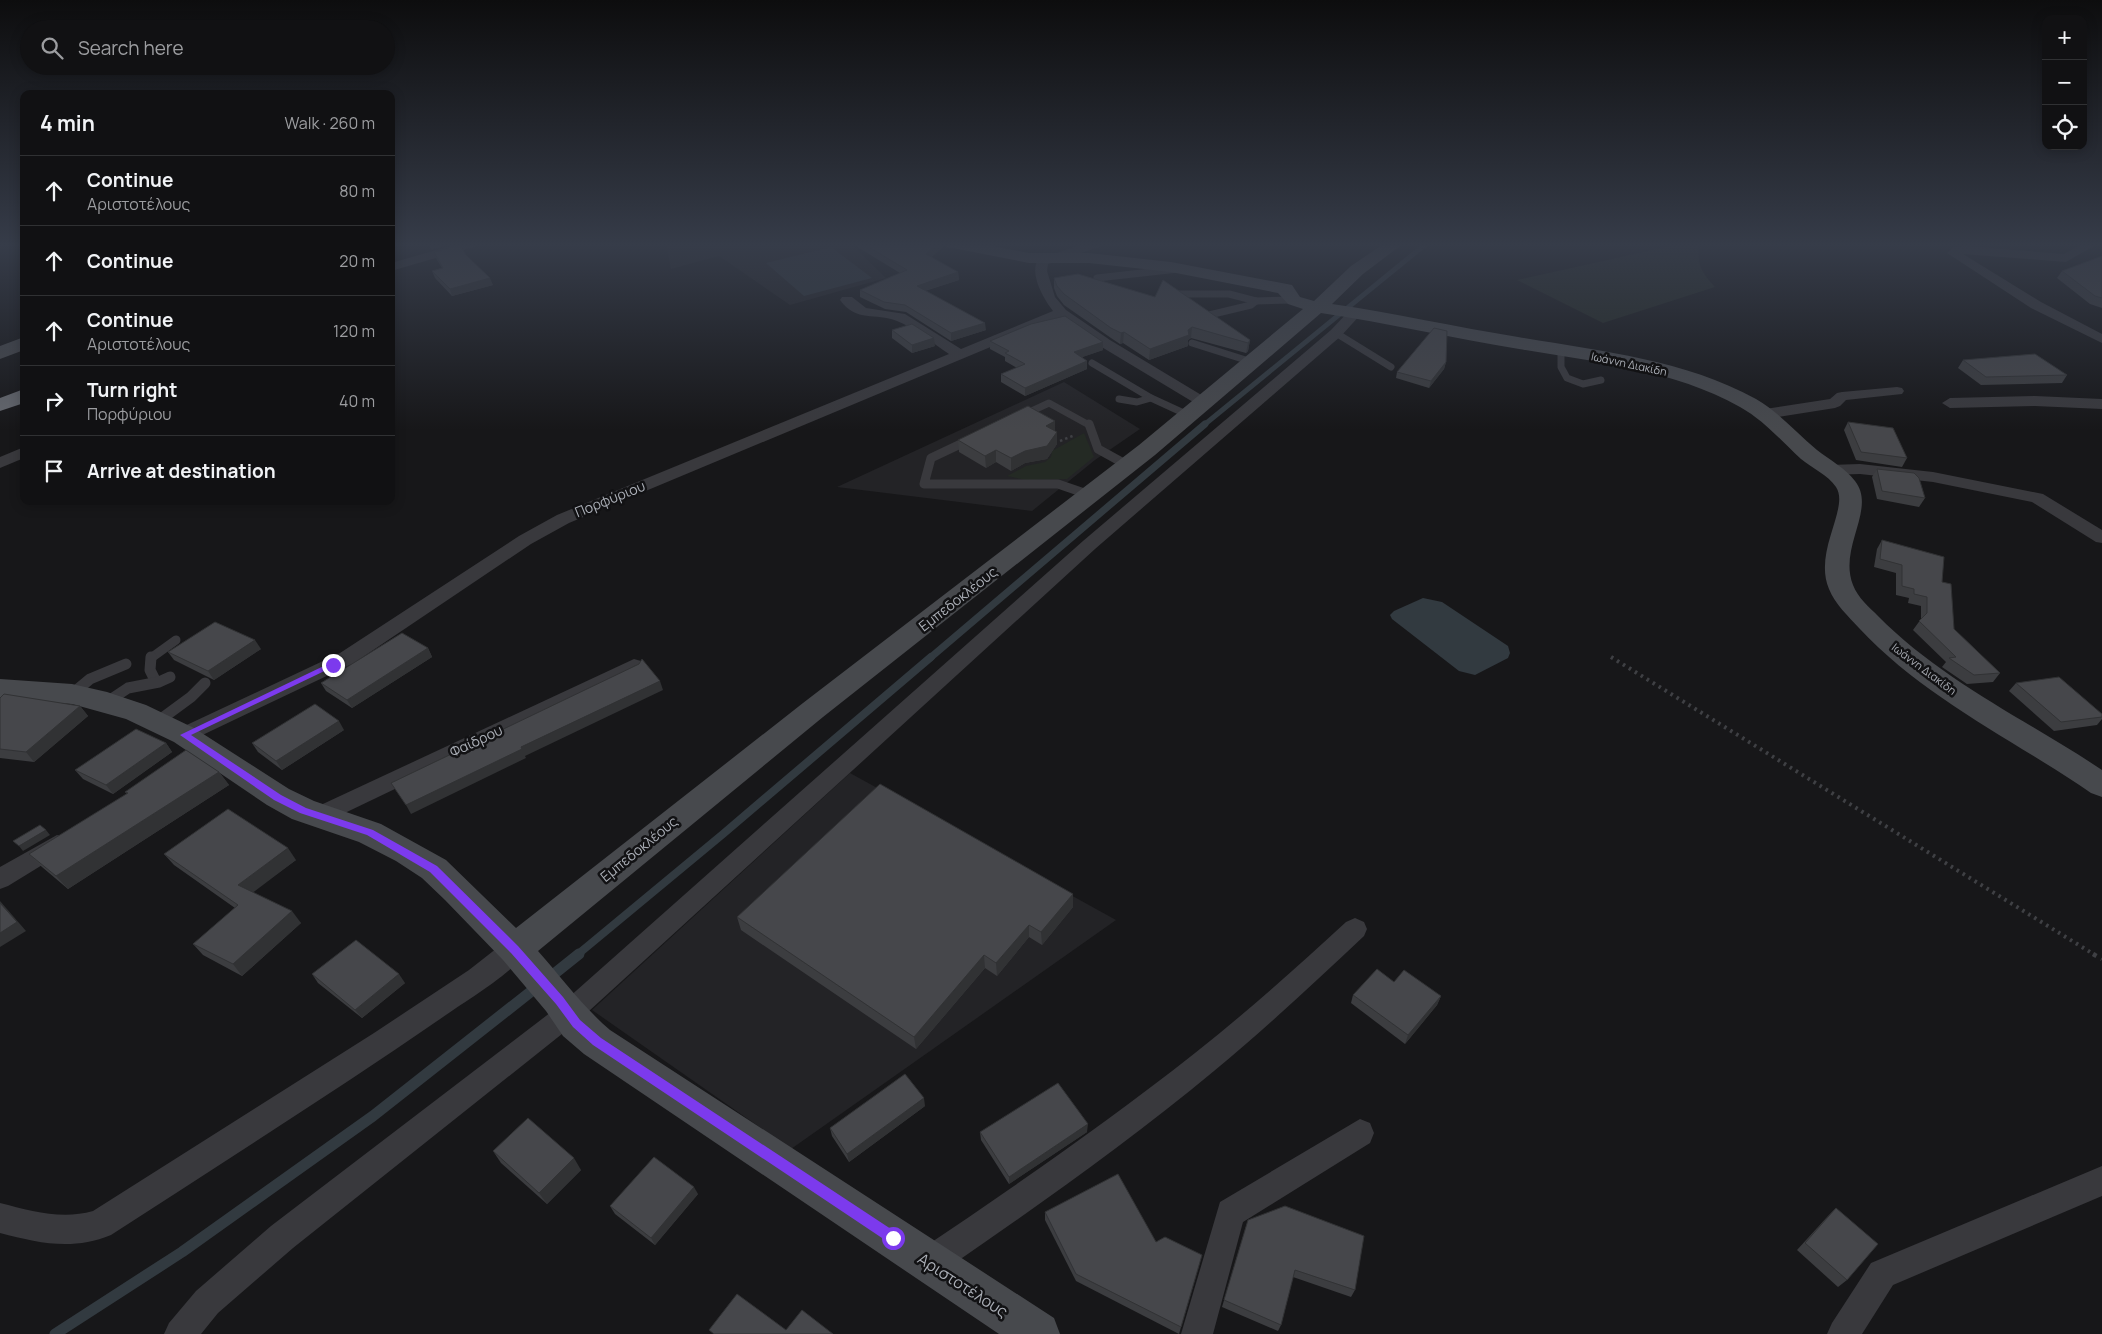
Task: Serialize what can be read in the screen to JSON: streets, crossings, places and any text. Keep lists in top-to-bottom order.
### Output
{
  "streets": {
    "street": [
      "Ιωάννη Διακίδη",
      "Πορφύριου",
      "Εμπεδοκλέους",
      "Φαίδρου",
      "Αριστοτέλους"
    ]
  },
  "crossings": [
    ["Εμπεδοκλέους", "Αριστοτέλους"]
  ],
  "page": {
    "map_buttons": ["+", "−"],
    "search": "Search here",
    "heading": ["4 min", "Walk · 260 m"],
    "list": [
      ["Continue", "Αριστοτέλους", "80 m"],
      ["Continue", "20 m"],
      ["Continue", "Αριστοτέλους", "120 m"],
      ["Turn right", "Πορφύριου", "40 m"],
      "Arrive at destination"
    ]
  }
}
